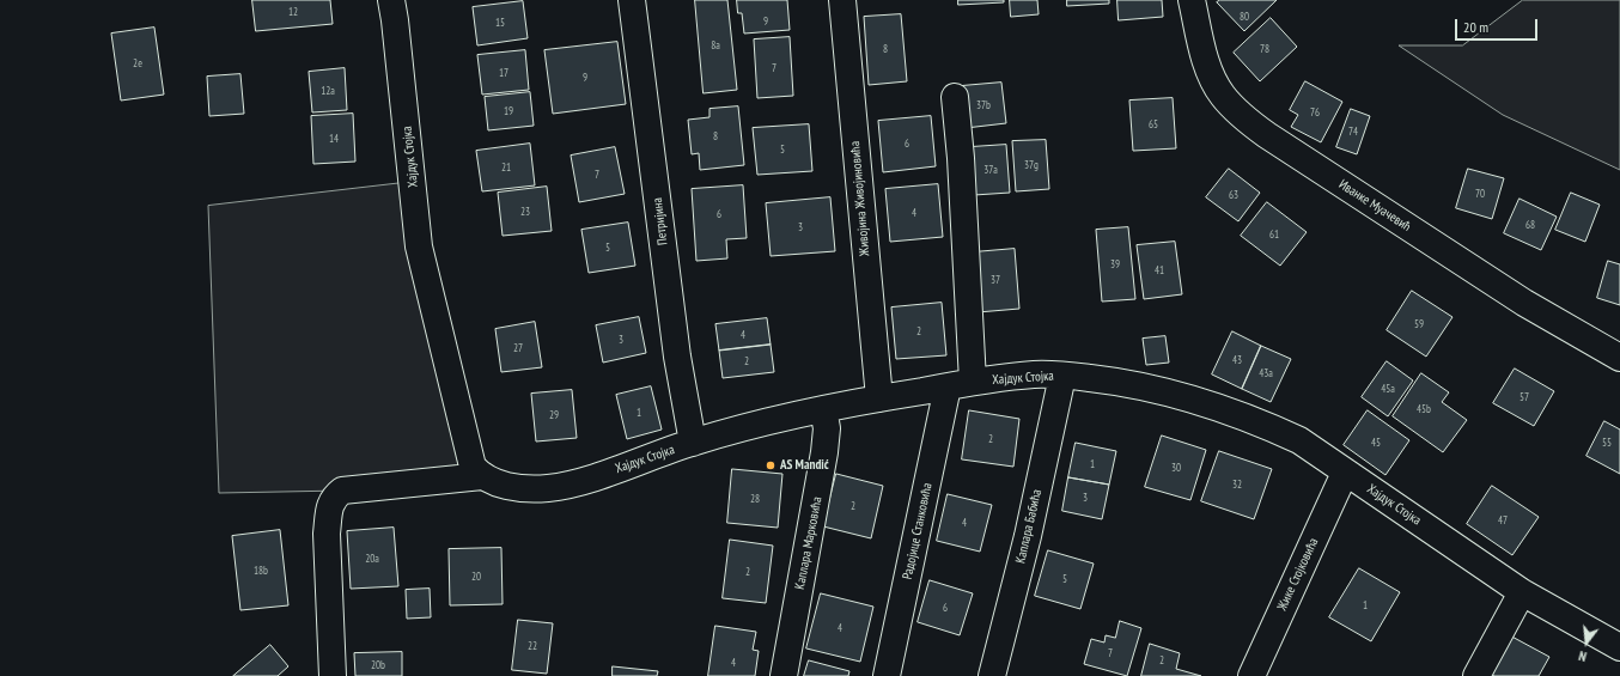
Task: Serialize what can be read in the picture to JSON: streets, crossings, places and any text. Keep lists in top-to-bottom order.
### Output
{
  "streets": {
    "street": [
      "Хајдук Стојка",
      "Живојина Живојиновића",
      "Иванке Муачевић",
      "Петријина",
      "Каплара Бабића",
      "Радојице Станковића",
      "Каплара Марковића",
      "Жике Стојковића"
    ]
  },
  "crossings": [
    ["Хајдук Стојка", "Живојина Живојиновића"],
    ["Хајдук Стојка", "Петријина"],
    ["Хајдук Стојка", "Каплара Бабића"],
    ["Хајдук Стојка", "Радојице Станковића"],
    ["Хајдук Стојка", "Каплара Марковића"],
    ["Хајдук Стојка", "Жике Стојковића"]
  ],
  "places": ["AS Mandić"],
  "house_numbers": [
    "12",
    "80",
    "9",
    "15",
    "8a",
    "8",
    "78",
    "2e",
    "7",
    "17",
    "9",
    "12a",
    "37b",
    "19",
    "76",
    "65",
    "74",
    "8",
    "14",
    "6",
    "5",
    "37g",
    "21",
    "37a",
    "7",
    "70",
    "63",
    "23",
    "4",
    "6",
    "68",
    "3",
    "61",
    "5",
    "39",
    "41",
    "37",
    "59",
    "2",
    "4",
    "3",
    "27",
    "43",
    "2",
    "43a",
    "45a",
    "57",
    "45b",
    "1",
    "29",
    "2",
    "45",
    "55",
    "1",
    "30",
    "32",
    "3",
    "28",
    "2",
    "47",
    "4",
    "20a",
    "18b",
    "2",
    "20",
    "5",
    "1",
    "6",
    "4",
    "22",
    "7",
    "2",
    "4",
    "20b"
  ],
  "scale_bar": "20 m",
  "north": "bottom"
}
